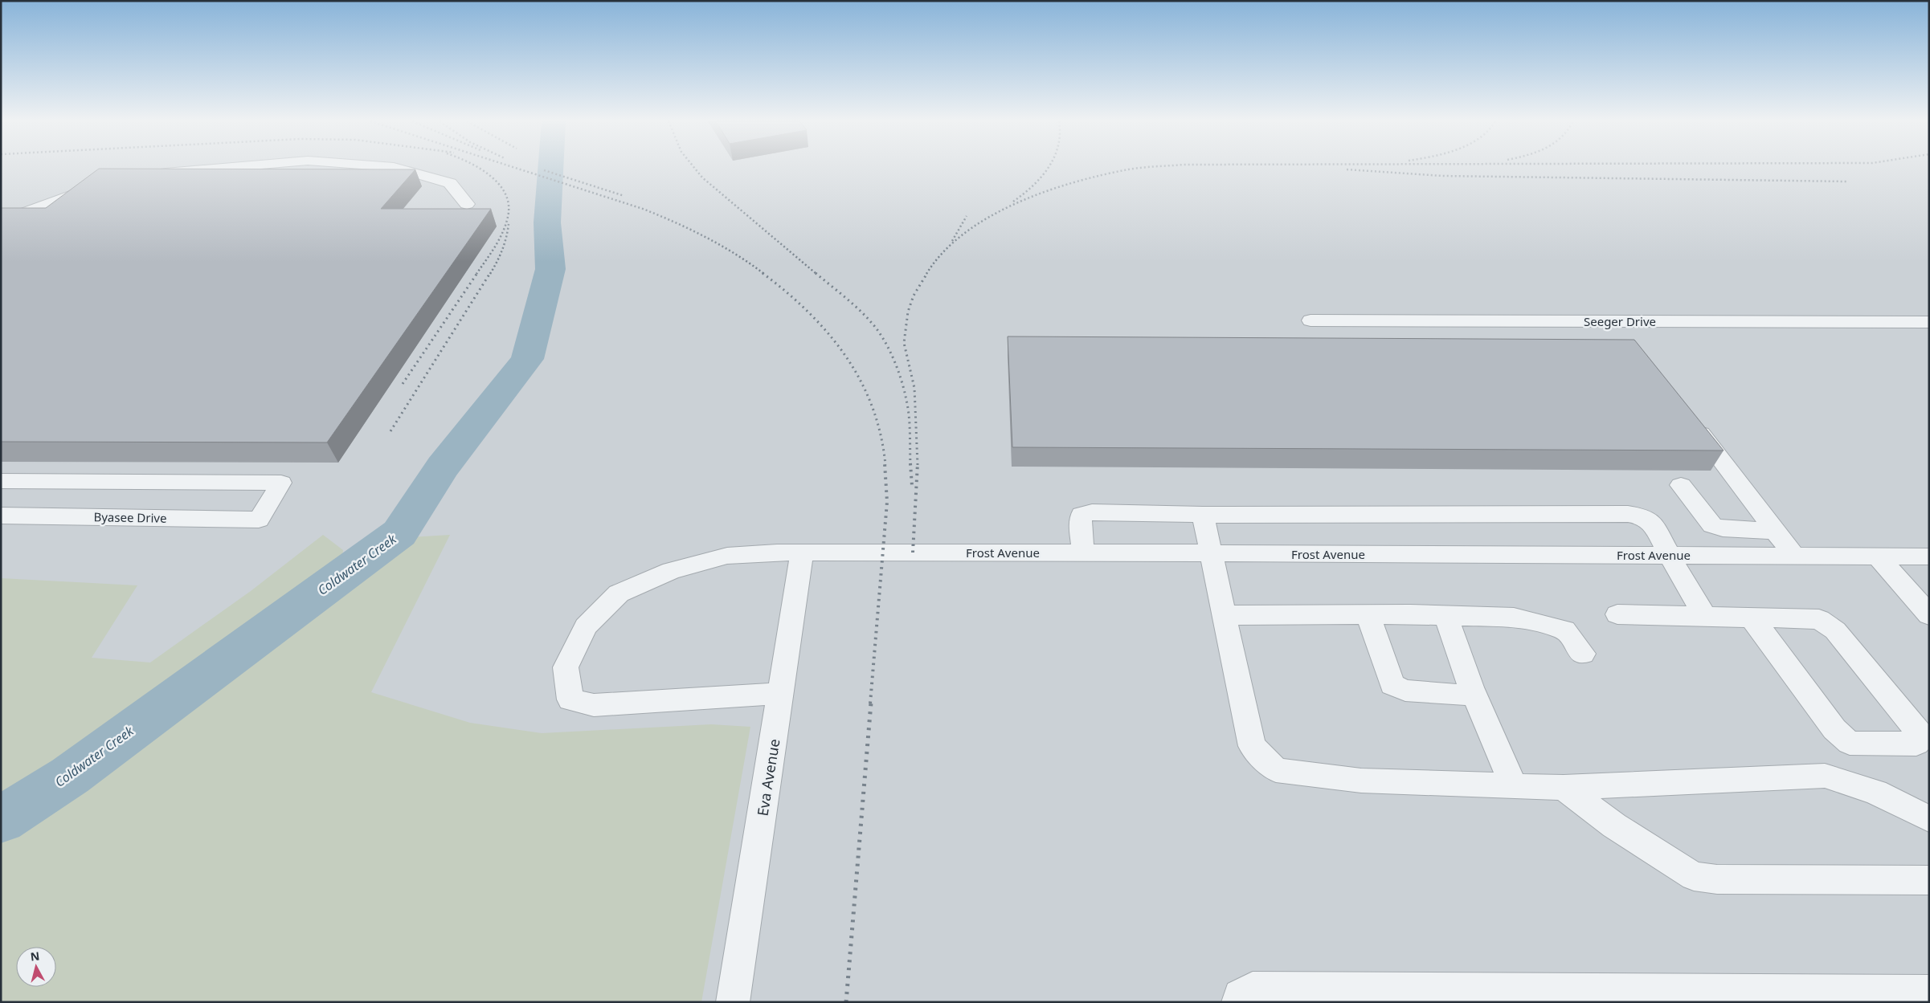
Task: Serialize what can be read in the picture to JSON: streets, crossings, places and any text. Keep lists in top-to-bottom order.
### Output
{
  "streets": {
    "street": [
      "Seeger Drive",
      "Byasee Drive",
      "Frost Avenue",
      "Eva Avenue"
    ]
  },
  "crossings": [
    ["Frost Avenue", "Eva Avenue"]
  ],
  "water": ["Coldwater Creek"],
  "north": "top"
}
